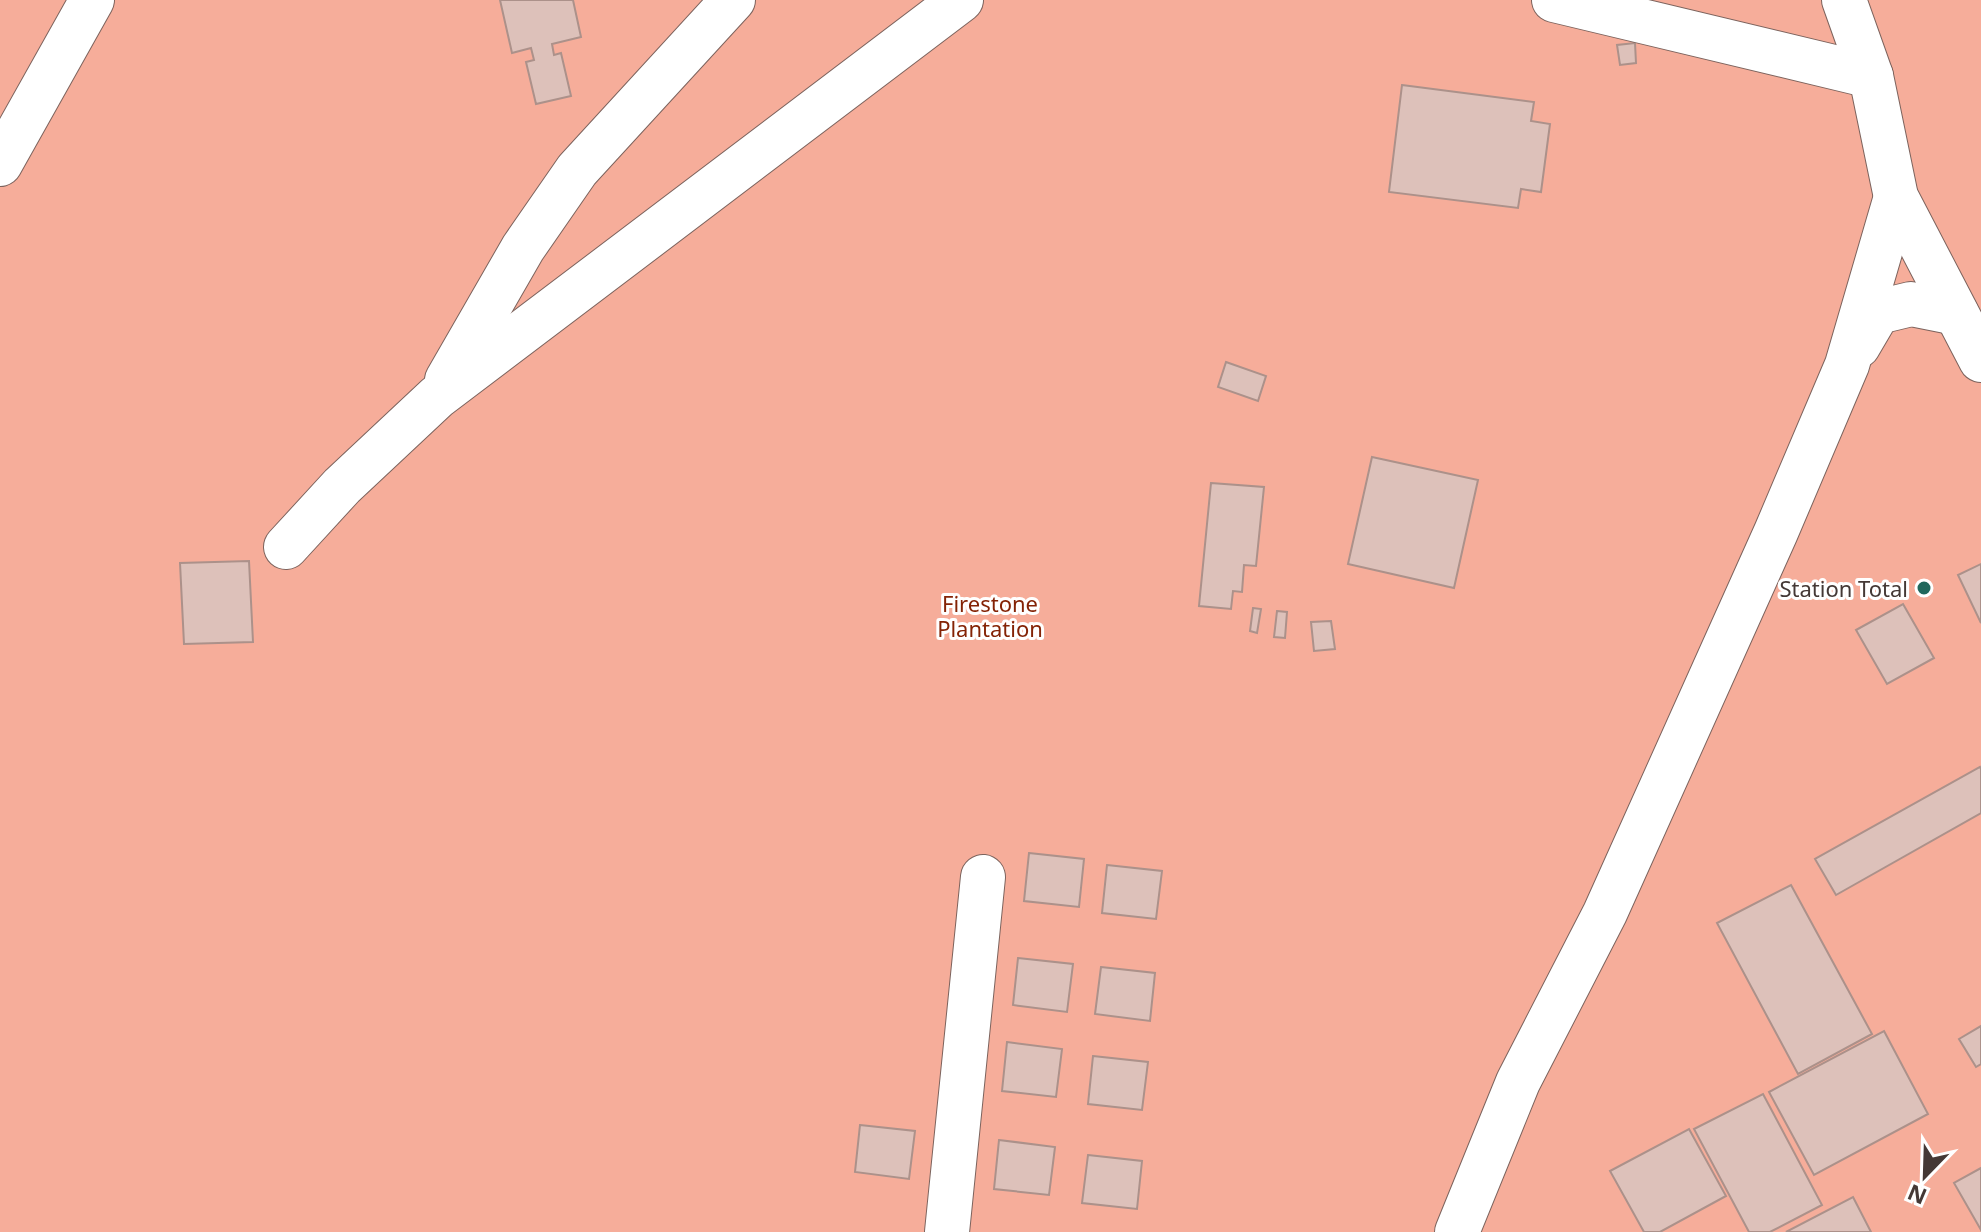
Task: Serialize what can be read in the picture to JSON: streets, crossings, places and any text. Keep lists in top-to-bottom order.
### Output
{
  "parks": ["Firestone Plantation"],
  "places": ["Station Total"],
  "north": "bottom left"
}
